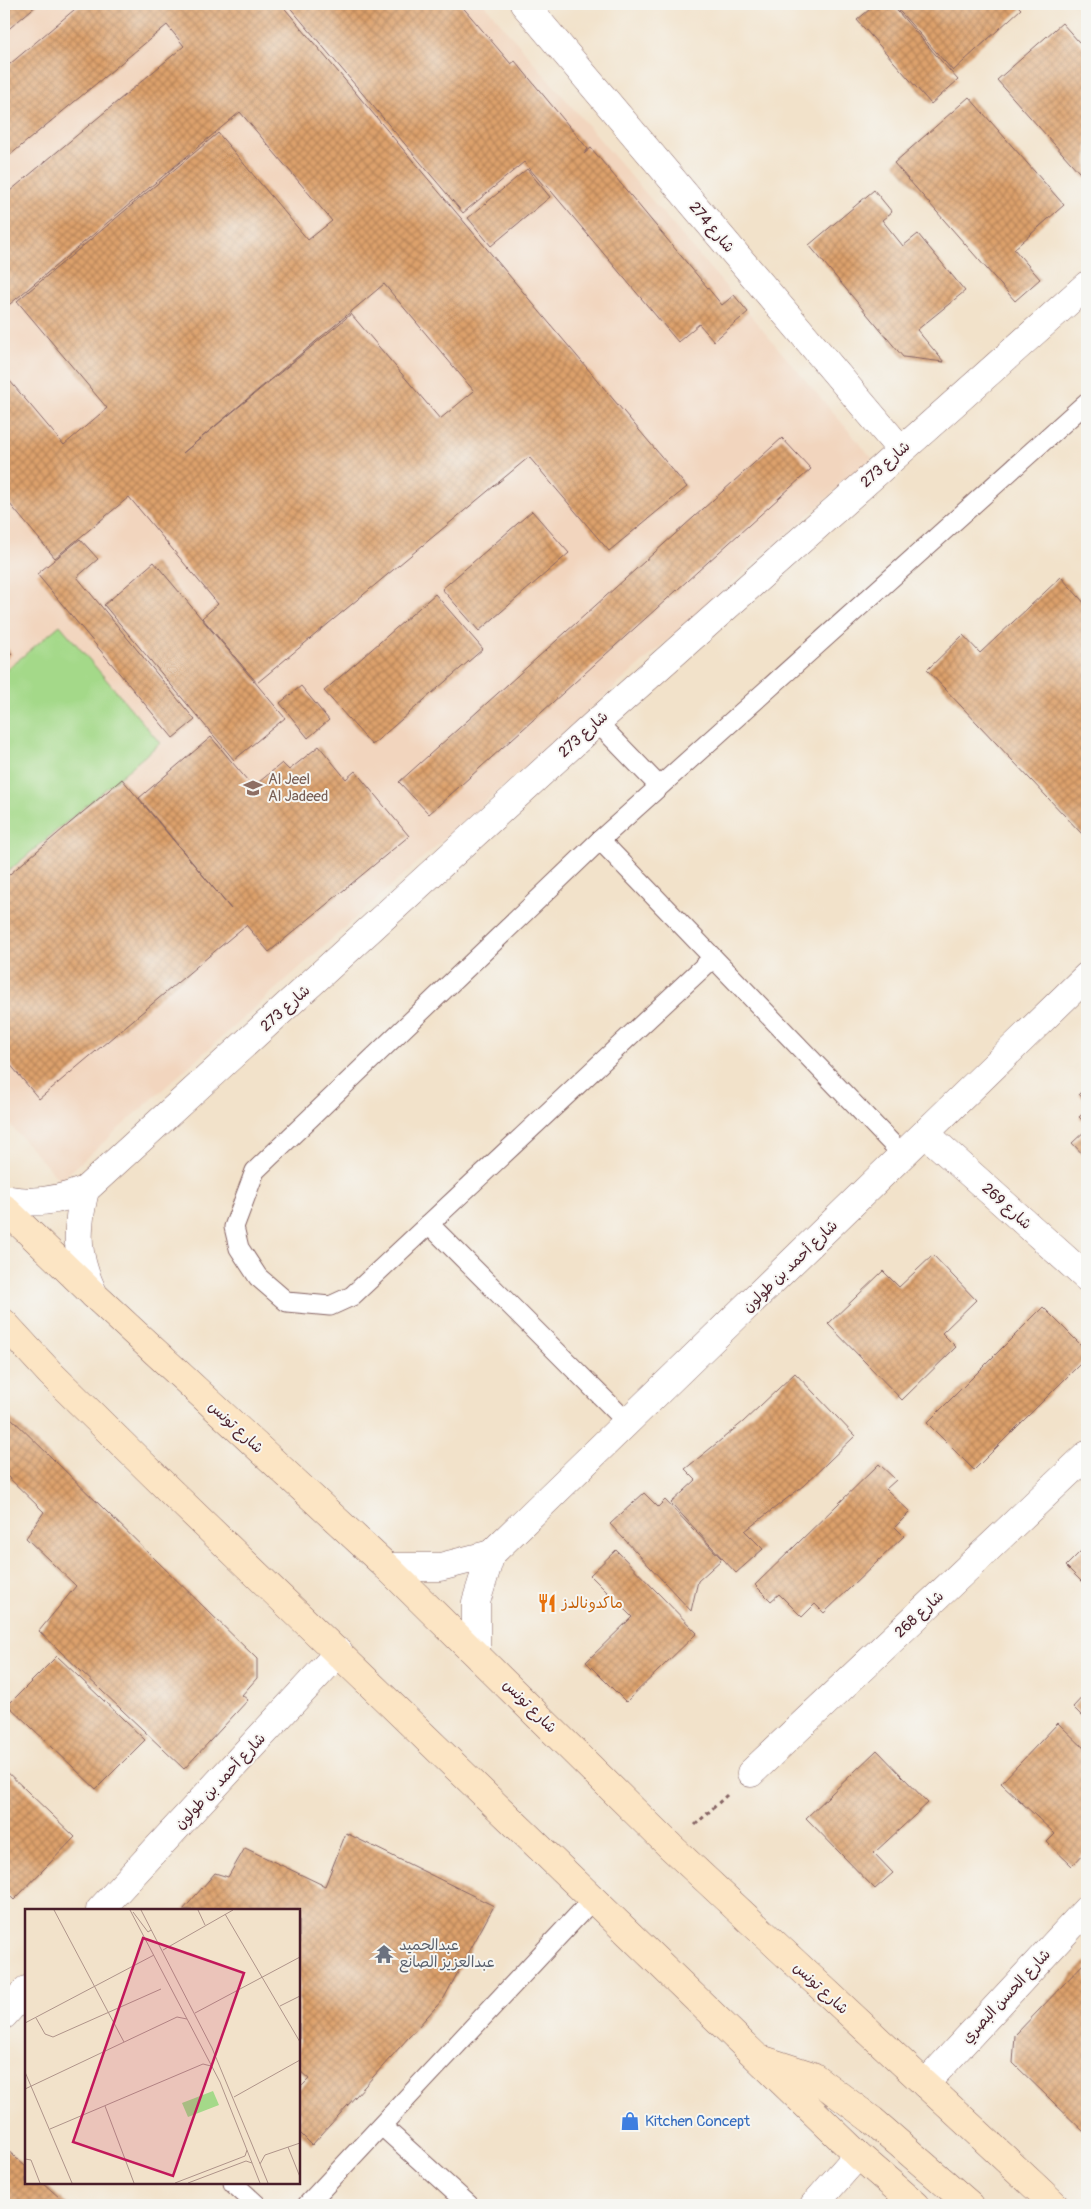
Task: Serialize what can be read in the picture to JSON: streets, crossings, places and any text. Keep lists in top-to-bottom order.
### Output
{
  "streets": {
    "main road": ["شارع تونس"],
    "street": [
      "شارع 274",
      "شارع 273",
      "شارع 269",
      "شارع أحمد بن طولون",
      "شارع 268",
      "شارع الحسن البصري"
    ]
  },
  "crossings": [
    ["شارع 274", "شارع 273"],
    ["شارع 269", "شارع أحمد بن طولون"],
    ["شارع أحمد بن طولون", "شارع تونس"],
    ["شارع تونس", "شارع الحسن البصري"]
  ],
  "places": {
    "school or university": ["Al Jeel Al Jadeed"],
    "restaurant": ["ماكدونالدز"],
    "temple": ["عبدالحميد عبدالعزيز الصانع"],
    "shop": ["Kitchen Concept"]
  }
}
